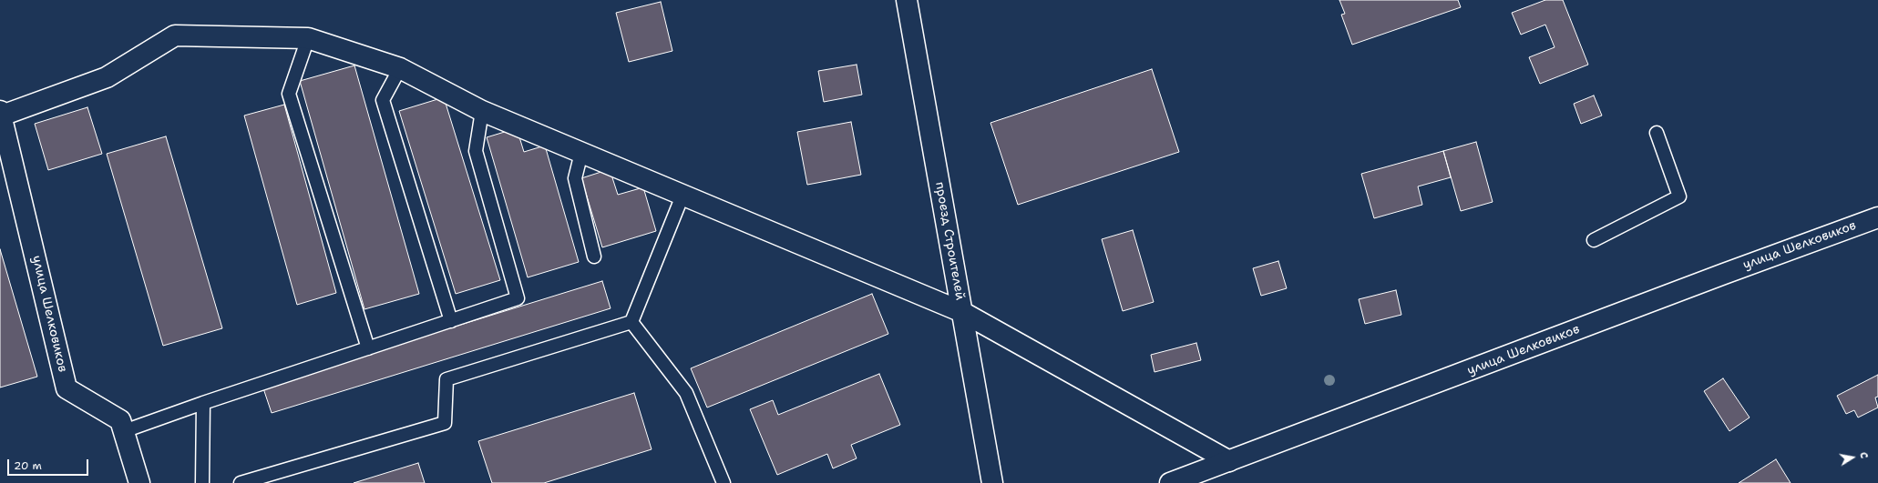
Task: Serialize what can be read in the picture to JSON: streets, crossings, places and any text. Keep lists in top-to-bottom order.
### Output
{
  "streets": {
    "street": ["проезд Строителей", "улица Шелковиков"]
  },
  "scale_bar": "20 m",
  "north": "right"
}
